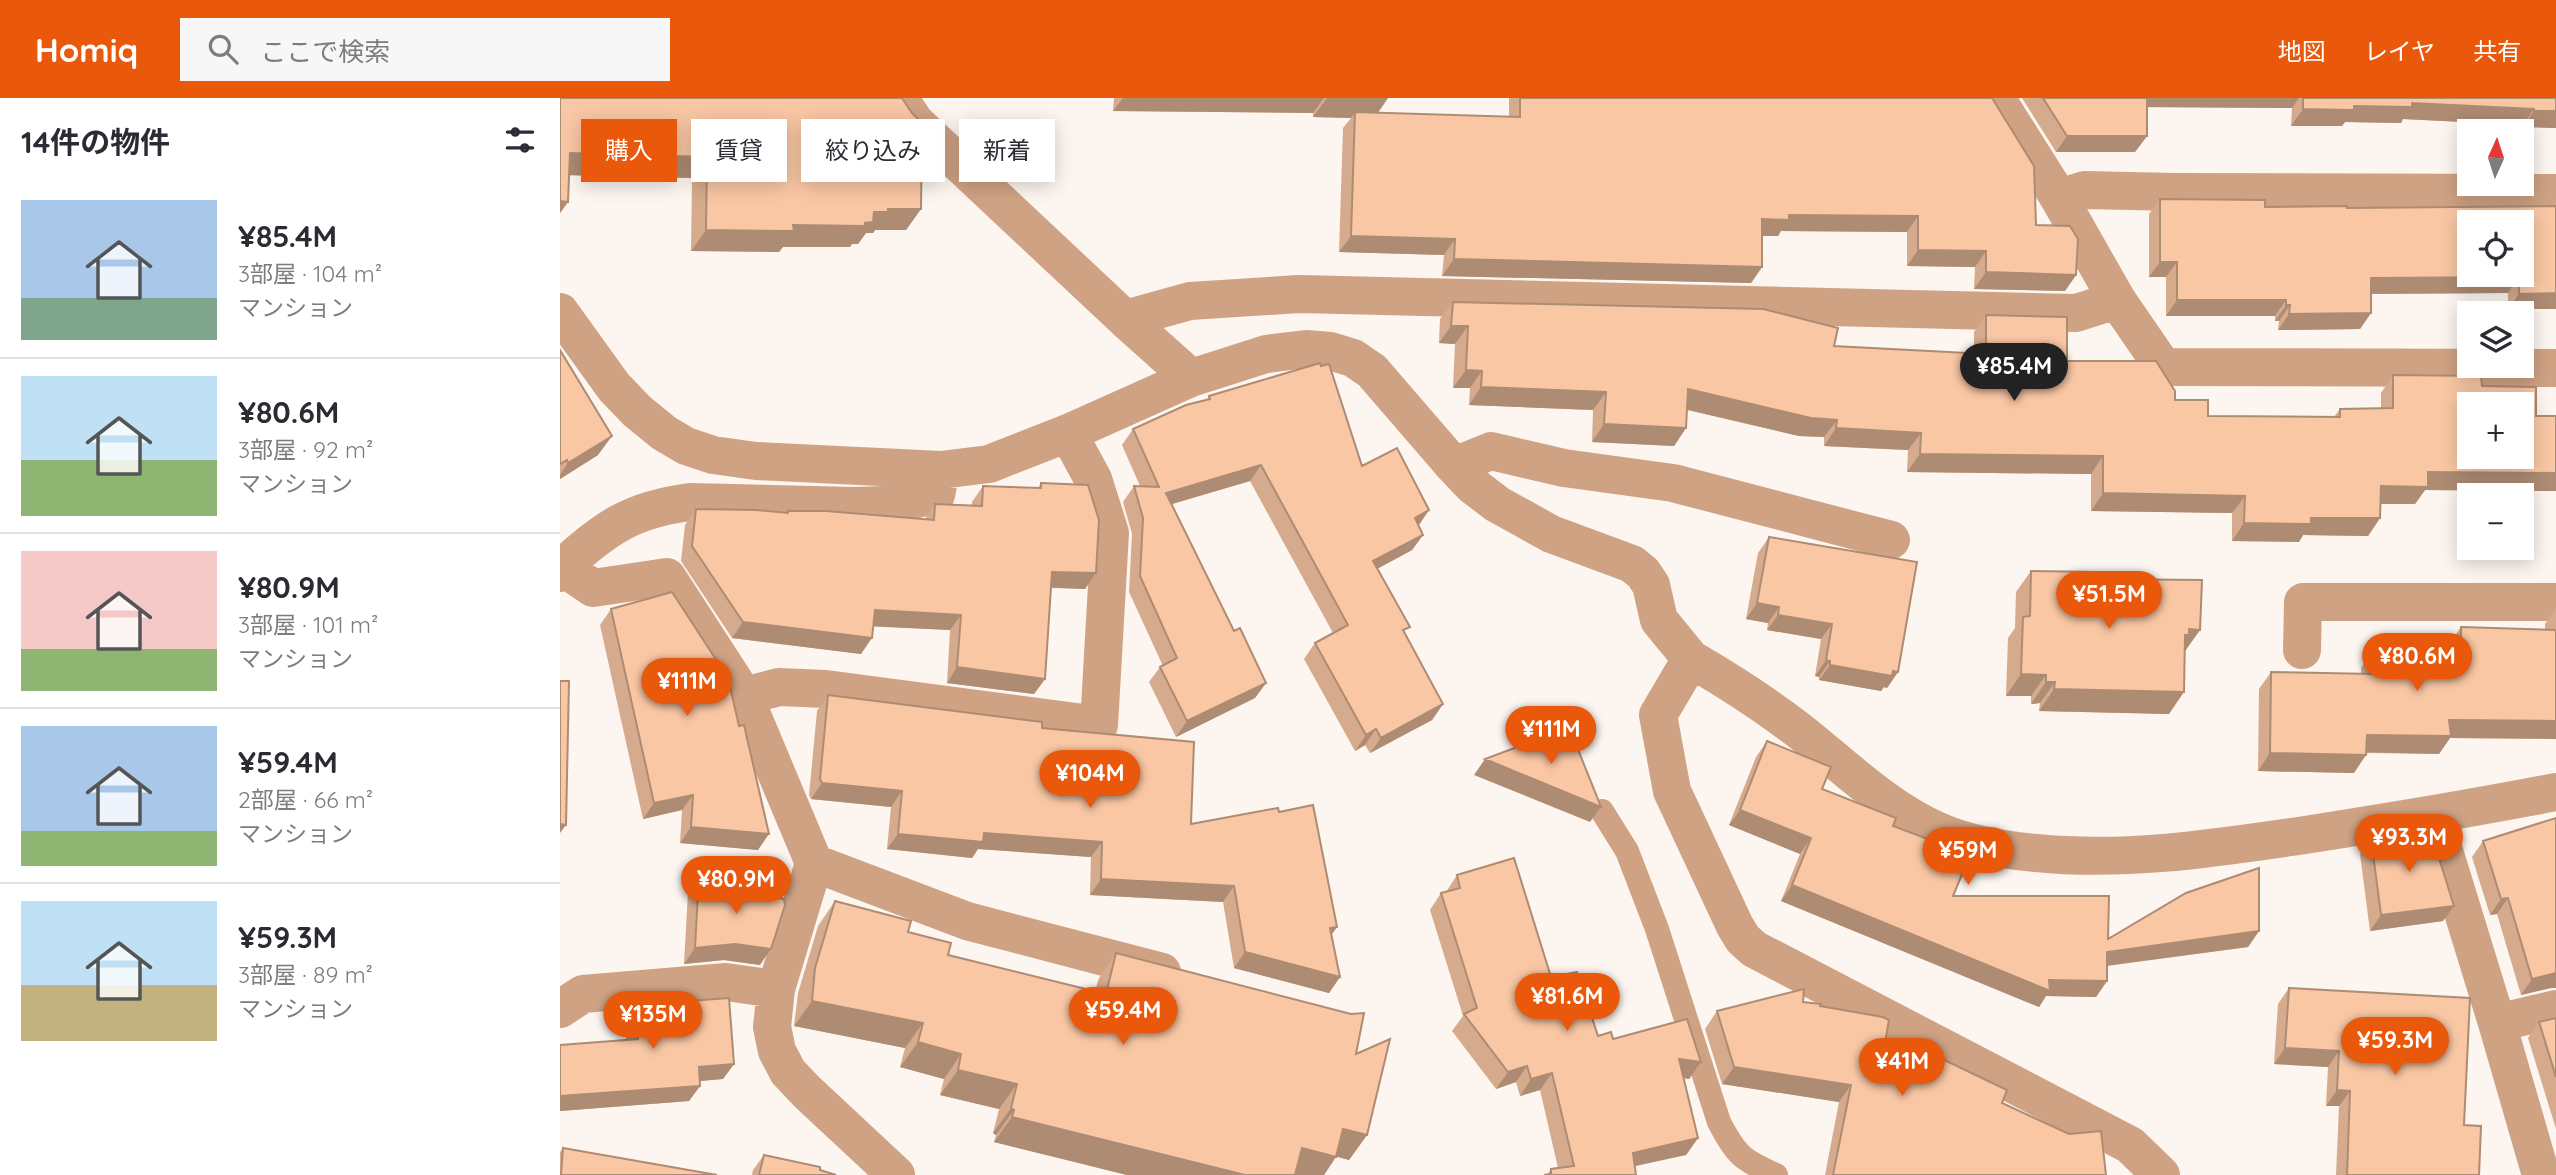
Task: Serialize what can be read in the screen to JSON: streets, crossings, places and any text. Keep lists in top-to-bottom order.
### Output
{
  "north": "top",
  "page": {
    "header": "Homiq",
    "search": "ここで検索",
    "nav": ["地図", "レイヤ", "共有"],
    "heading": "14件の物件",
    "map_buttons": ["+", "−"],
    "chip": [
      "購入",
      "賃貸",
      "絞り込み",
      "新着"
    ],
    "list": [
      {
        "name": "¥85.4M",
        "note": "3部屋 · 104 m² · マンション"
      },
      {
        "name": "¥80.6M",
        "note": "3部屋 · 92 m² · マンション"
      },
      {
        "name": "¥80.9M",
        "note": "3部屋 · 101 m² · マンション"
      },
      {
        "name": "¥59.4M",
        "note": "2部屋 · 66 m² · マンション"
      },
      {
        "name": "¥59.3M",
        "note": "3部屋 · 89 m² · マンション"
      }
    ],
    "price": [
      "¥85.4M",
      "¥51.5M",
      "¥80.6M",
      "¥111M",
      "¥111M",
      "¥104M",
      "¥93.3M",
      "¥59M",
      "¥80.9M",
      "¥81.6M",
      "¥59.4M",
      "¥135M",
      "¥59.3M",
      "¥41M"
    ]
  }
}
